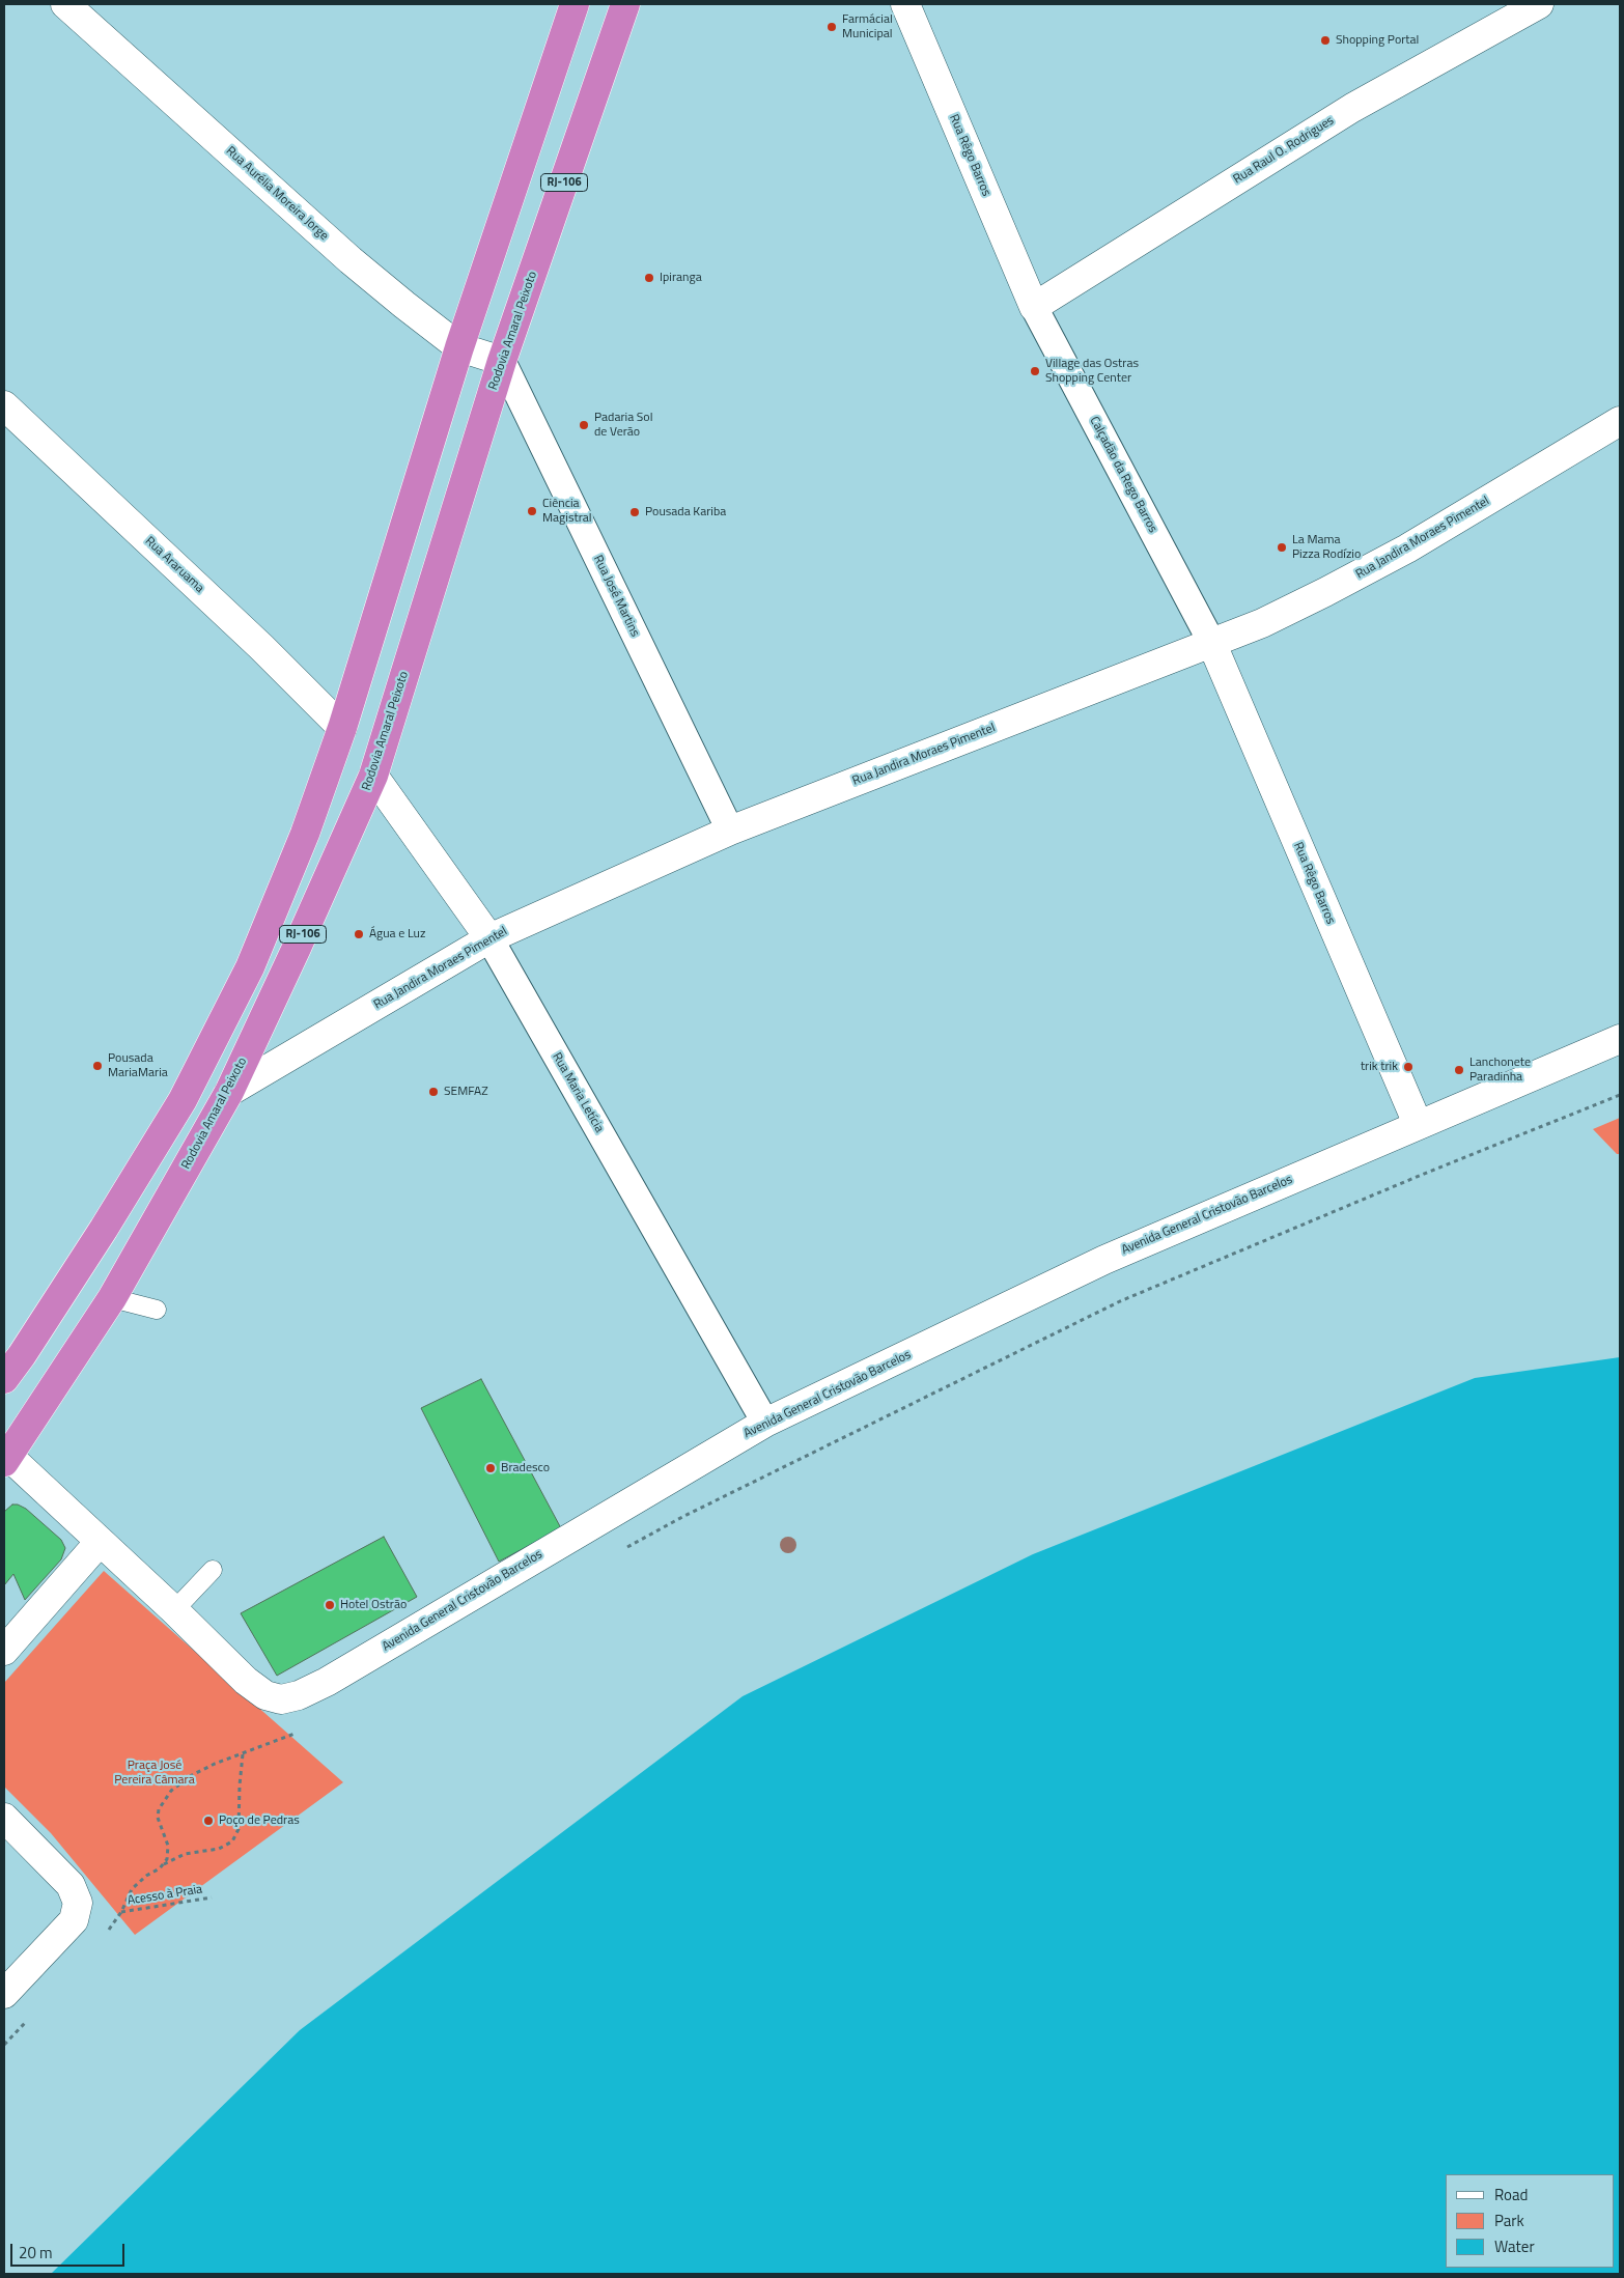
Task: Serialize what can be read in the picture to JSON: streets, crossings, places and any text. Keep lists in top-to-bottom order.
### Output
{
  "streets": {
    "highway": ["RJ-106", "Rodovia Amaral Peixoto"],
    "street": [
      "Rua Raul O. Rodrigues",
      "Rua Rêgo Barros",
      "Rua Aurélia Moreira Jorge",
      "Calçadão da Rego Barros",
      "Rua Jandira Moraes Pimentel",
      "Rua Araruama",
      "Rua José Martins",
      "Rua Maria Letícia",
      "Avenida General Cristovão Barcelos"
    ],
    "path": ["Acesso à Praia"]
  },
  "crossings": [
    ["Rua Raul O. Rodrigues", "Rua Rêgo Barros"],
    ["Rua Raul O. Rodrigues", "Calçadão da Rego Barros"],
    ["Rua Rêgo Barros", "Calçadão da Rego Barros"],
    ["Rua Rêgo Barros", "Rua Jandira Moraes Pimentel"],
    ["Rua Rêgo Barros", "Avenida General Cristovão Barcelos"],
    ["RJ-106", "Rua Aurélia Moreira Jorge"],
    ["RJ-106", "Rua Araruama"],
    ["Rua Aurélia Moreira Jorge", "Rodovia Amaral Peixoto"],
    ["Rua Aurélia Moreira Jorge", "Rua José Martins"],
    ["Rodovia Amaral Peixoto", "Rua Jandira Moraes Pimentel"],
    ["Rodovia Amaral Peixoto", "Rua José Martins"],
    ["Rodovia Amaral Peixoto", "Rua Maria Letícia"],
    ["Rodovia Amaral Peixoto", "Avenida General Cristovão Barcelos"],
    ["Calçadão da Rego Barros", "Rua Jandira Moraes Pimentel"],
    ["Rua Jandira Moraes Pimentel", "Rua José Martins"],
    ["Rua Jandira Moraes Pimentel", "Rua Maria Letícia"],
    ["Rua Maria Letícia", "Avenida General Cristovão Barcelos"]
  ],
  "parks": ["Praça José Pereira Câmara"],
  "places": [
    "Farmácial Municipal",
    "Shopping Portal",
    "Ipiranga",
    "Village das Ostras Shopping Center",
    "Padaria Sol de Verão",
    "Ciência Magistral",
    "Pousada Kariba",
    "La Mama Pizza Rodízio",
    "Água e Luz",
    "Pousada MariaMaria",
    "trik trik",
    "Lanchonete Paradinha",
    "SEMFAZ",
    "Bradesco",
    "Hotel Ostrão",
    "Poço de Pedras"
  ],
  "legend": ["Road", "Park", "Water"],
  "scale_bar": "20 m"
}
